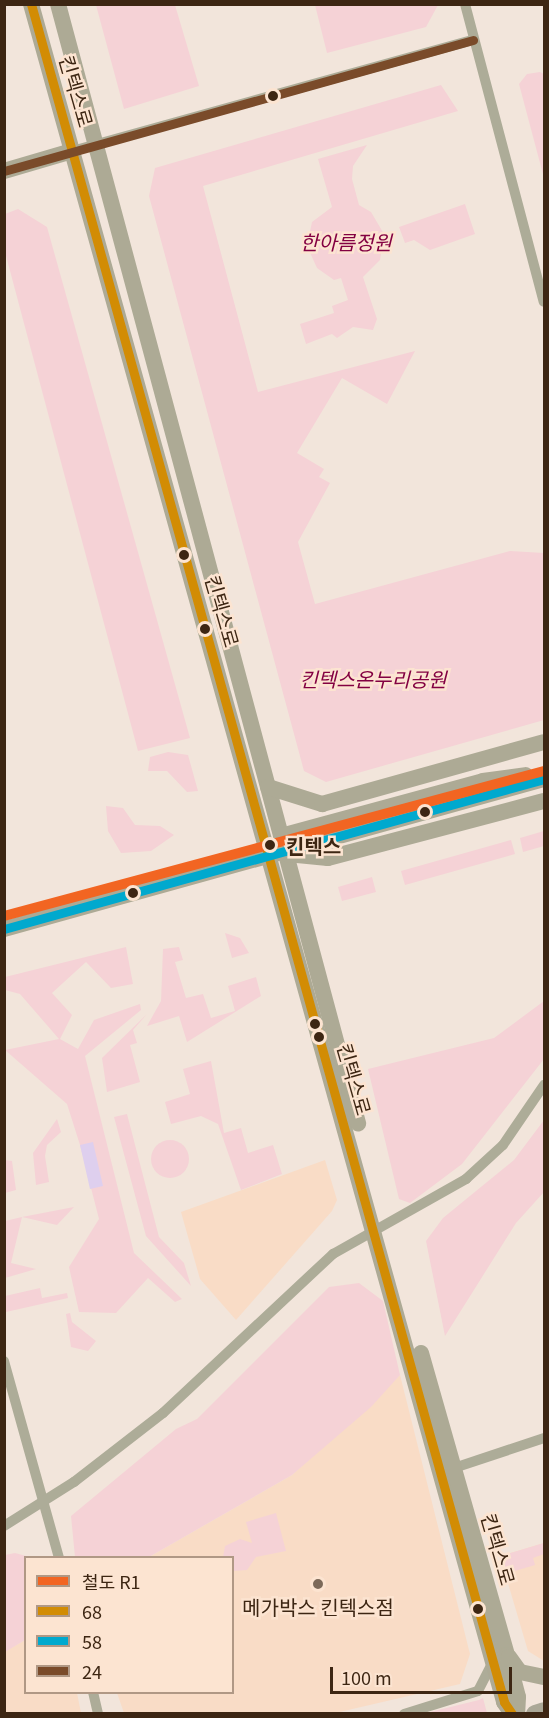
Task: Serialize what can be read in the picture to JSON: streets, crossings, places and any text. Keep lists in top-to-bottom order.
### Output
{
  "streets": {
    "main road": ["킨텍스로"]
  },
  "parks": ["한아름정원", "킨텍스온누리공원"],
  "places": ["킨텍스", "메가박스 킨텍스점"],
  "lines": [
    "transit line 68",
    "transit line 24",
    "rail line R1",
    "transit line 58"
  ],
  "legend": [
    "철도 R1",
    "68",
    "58",
    "24"
  ],
  "scale_bar": "100 m"
}
